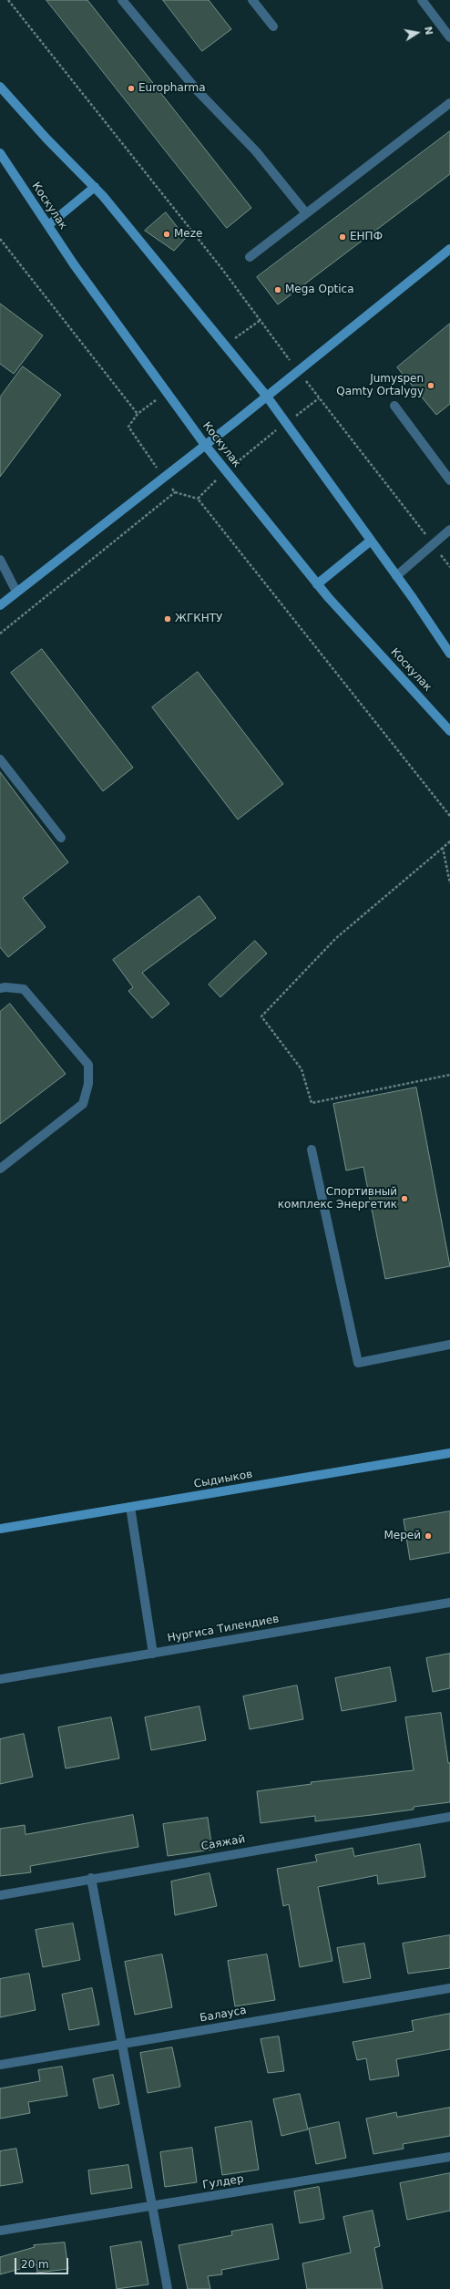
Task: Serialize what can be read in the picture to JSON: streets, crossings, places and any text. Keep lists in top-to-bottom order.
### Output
{
  "streets": {
    "street": [
      "Коскулак",
      "Сыдиыков",
      "Нургиса Тилендиев",
      "Саяжай",
      "Балауса",
      "Гулдер"
    ]
  },
  "places": [
    "Europharma",
    "Meze",
    "ЕНПФ",
    "Mega Optica",
    "Jumyspen Qamty Ortalygy",
    "ЖГКНТУ",
    "Спортивный комплекс Энергетик",
    "Мерей"
  ],
  "scale_bar": "20 m",
  "north": "right"
}
